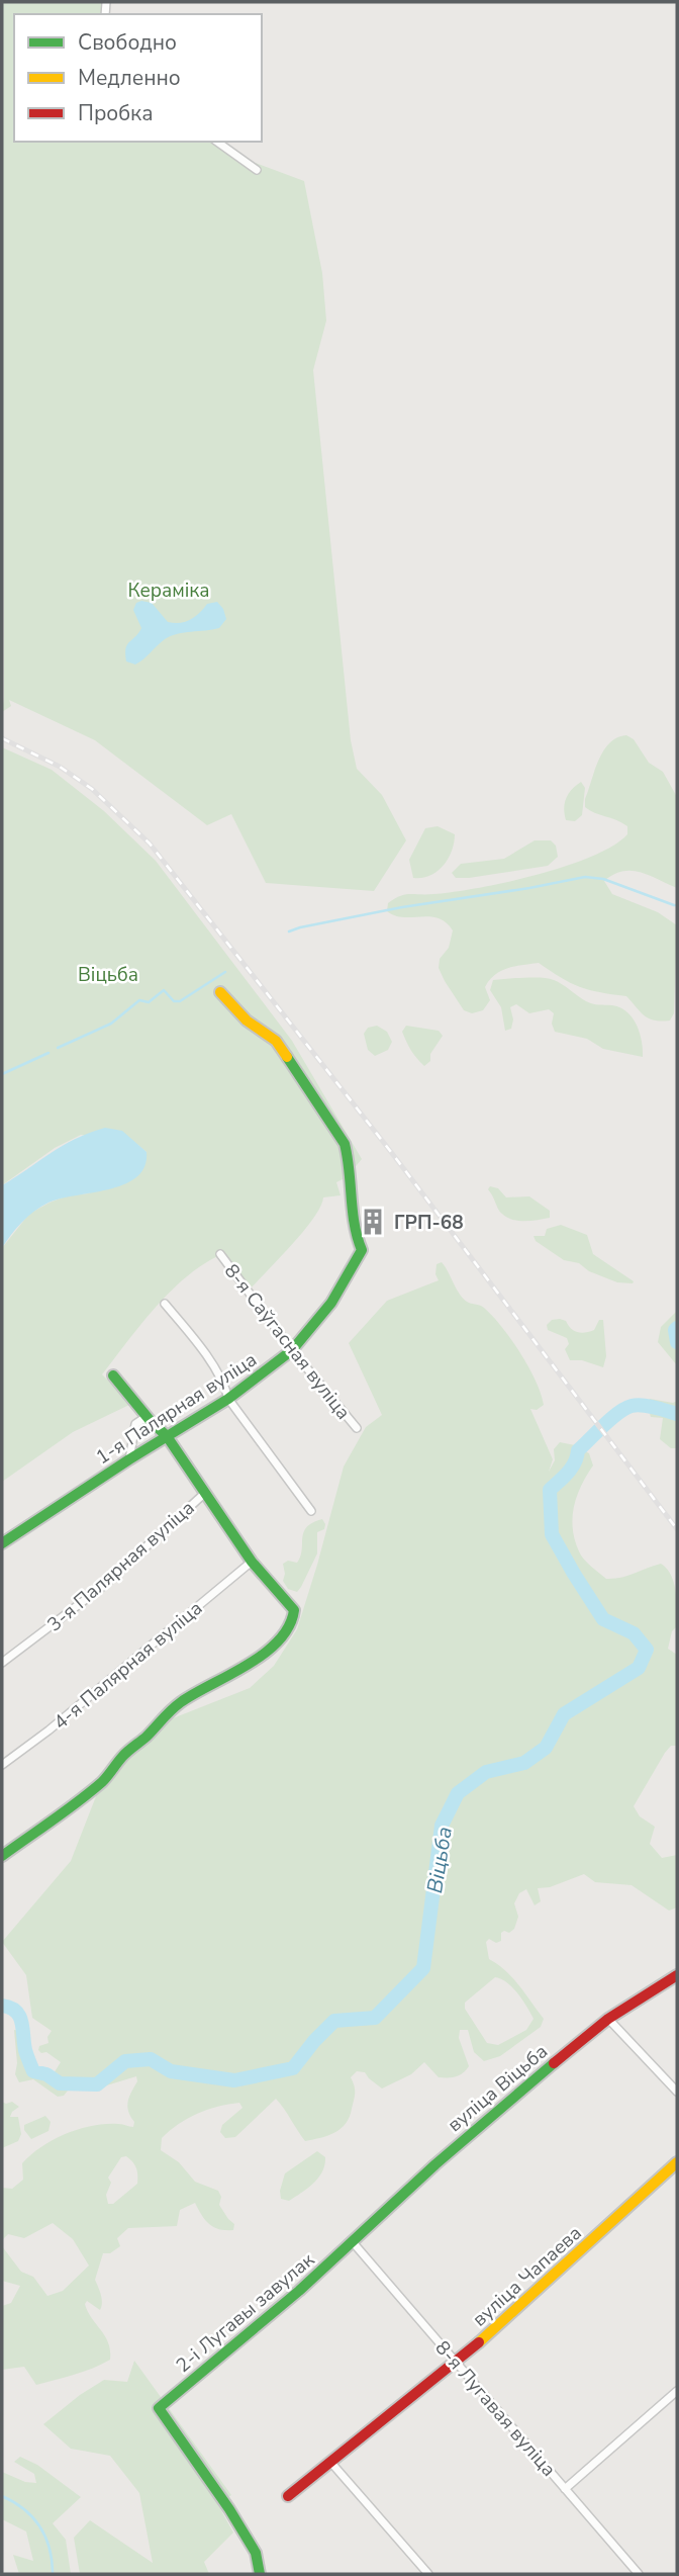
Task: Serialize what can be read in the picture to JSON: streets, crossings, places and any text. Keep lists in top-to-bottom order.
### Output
{
  "streets": {
    "street": [
      "8-я Саўгасная вуліца",
      "1-я Палярная вуліца",
      "3-я Палярная вуліца",
      "4-я Палярная вуліца",
      "вуліца Віцьба",
      "вуліца Чапаева",
      "2-і Лугавы завулак",
      "8-я Лугавая вуліца"
    ]
  },
  "crossings": [
    ["8-я Саўгасная вуліца", "1-я Палярная вуліца"],
    ["вуліца Віцьба", "2-і Лугавы завулак"],
    ["вуліца Віцьба", "8-я Лугавая вуліца"],
    ["вуліца Чапаева", "8-я Лугавая вуліца"],
    ["2-і Лугавы завулак", "8-я Лугавая вуліца"]
  ],
  "water": ["Віцьба"],
  "parks": ["Кераміка", "Віцьба"],
  "places": {
    "building": ["ГРП-68"]
  },
  "legend": ["Свободно", "Медленно", "Пробка"]
}
